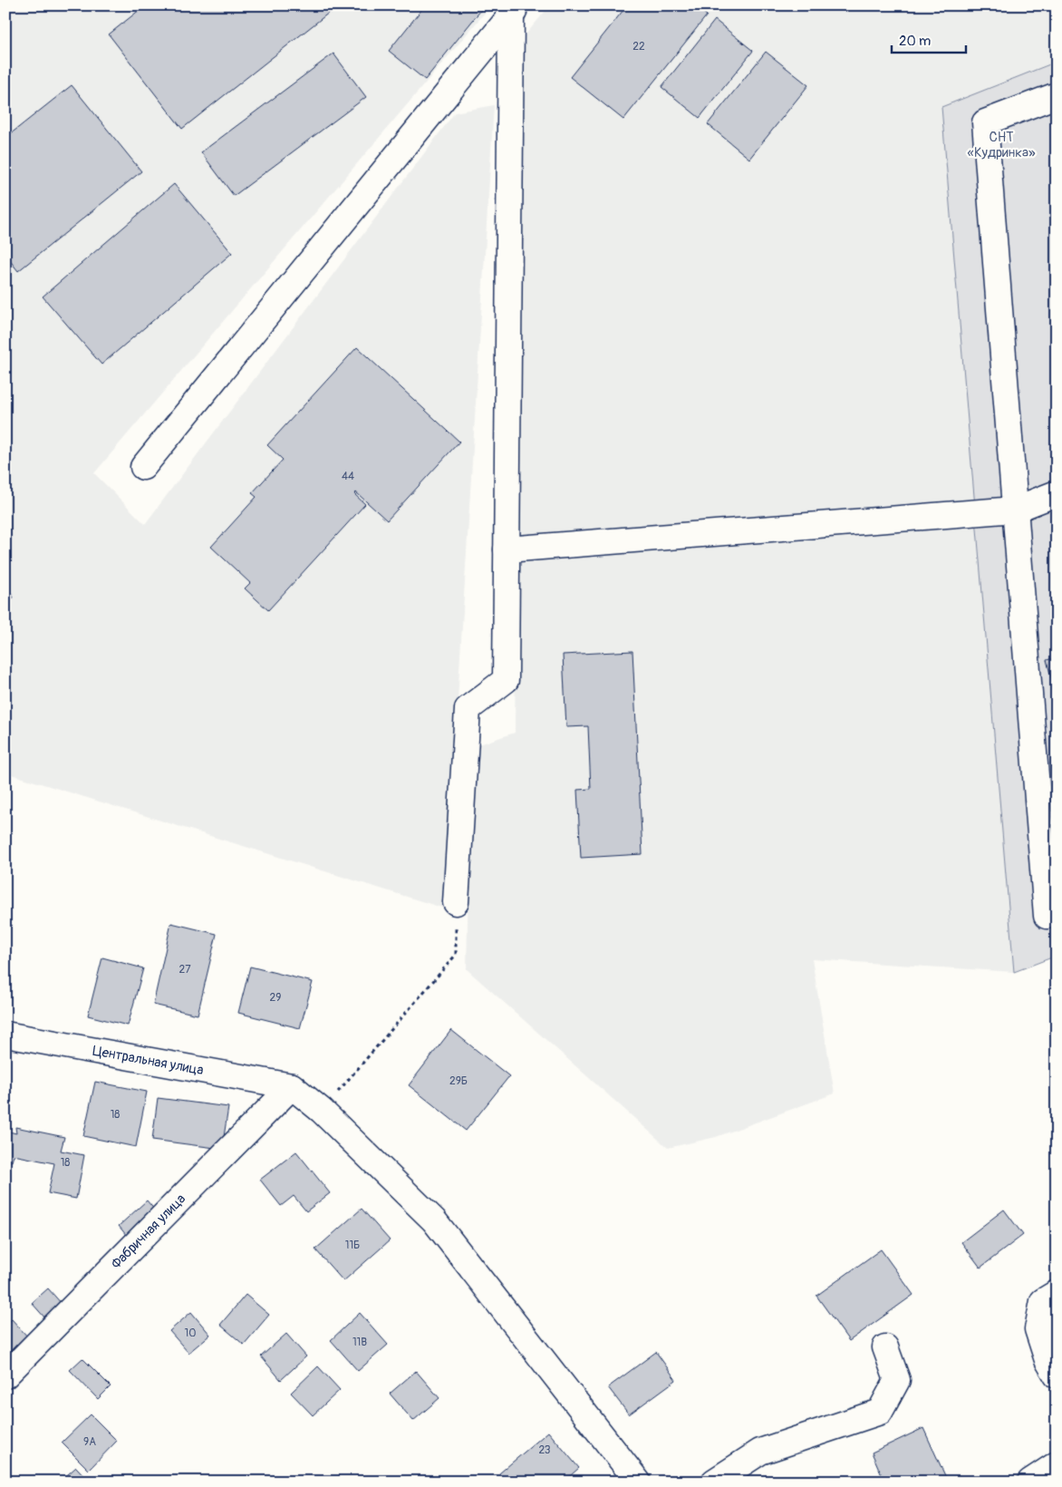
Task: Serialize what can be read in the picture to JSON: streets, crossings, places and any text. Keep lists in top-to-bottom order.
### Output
{
  "streets": {
    "street": ["Центральная улица", "Фабричная улица"]
  },
  "crossings": [
    ["Центральная улица", "Фабричная улица"]
  ],
  "parks": ["СНТ «Кудринка»"],
  "house_numbers": [
    "22",
    "44",
    "27",
    "29",
    "29Б",
    "18",
    "18",
    "11Б",
    "10",
    "11В",
    "9А",
    "23"
  ],
  "scale_bar": "20 m"
}
